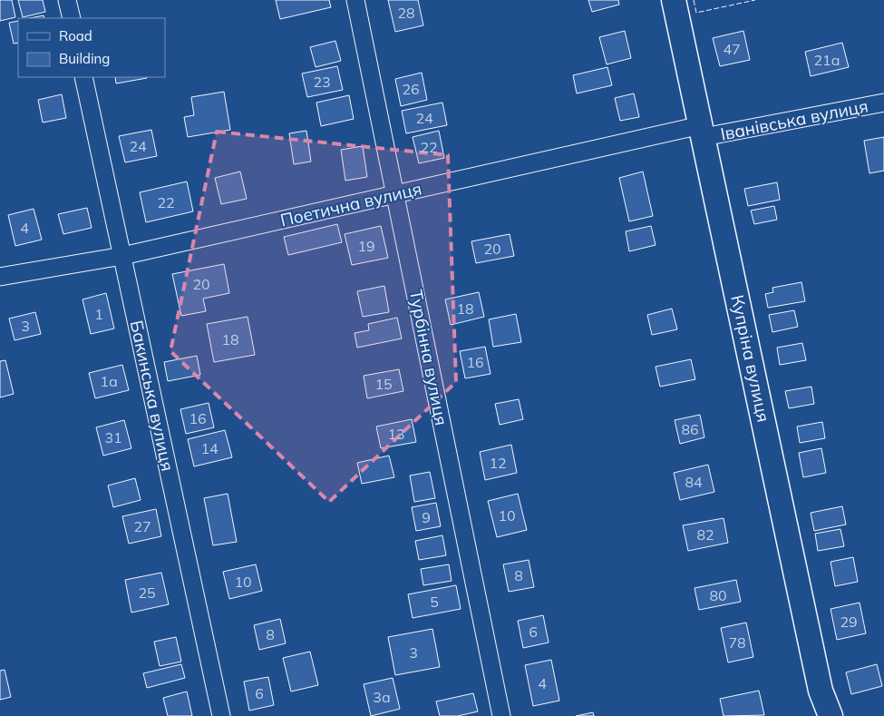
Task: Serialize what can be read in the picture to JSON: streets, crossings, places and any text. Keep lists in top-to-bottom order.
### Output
{
  "streets": {
    "main road": ["Купріна вулиця"],
    "street": [
      "Іванівська вулиця",
      "Поетична вулиця",
      "Турбінна вулиця",
      "Бакинська вулиця"
    ]
  },
  "crossings": [
    ["Іванівська вулиця", "Поетична вулиця"],
    ["Іванівська вулиця", "Купріна вулиця"],
    ["Поетична вулиця", "Турбінна вулиця"],
    ["Поетична вулиця", "Купріна вулиця"],
    ["Поетична вулиця", "Бакинська вулиця"]
  ],
  "house_numbers": [
    "28",
    "47",
    "21а",
    "23",
    "26",
    "24",
    "24",
    "22",
    "22",
    "4",
    "19",
    "20",
    "20",
    "18",
    "1",
    "3",
    "18",
    "16",
    "1а",
    "15",
    "16",
    "86",
    "13",
    "31",
    "14",
    "12",
    "84",
    "10",
    "9",
    "27",
    "82",
    "8",
    "10",
    "25",
    "80",
    "5",
    "29",
    "6",
    "8",
    "78",
    "3",
    "4",
    "6",
    "3а"
  ],
  "legend": ["Road", "Building"]
}
